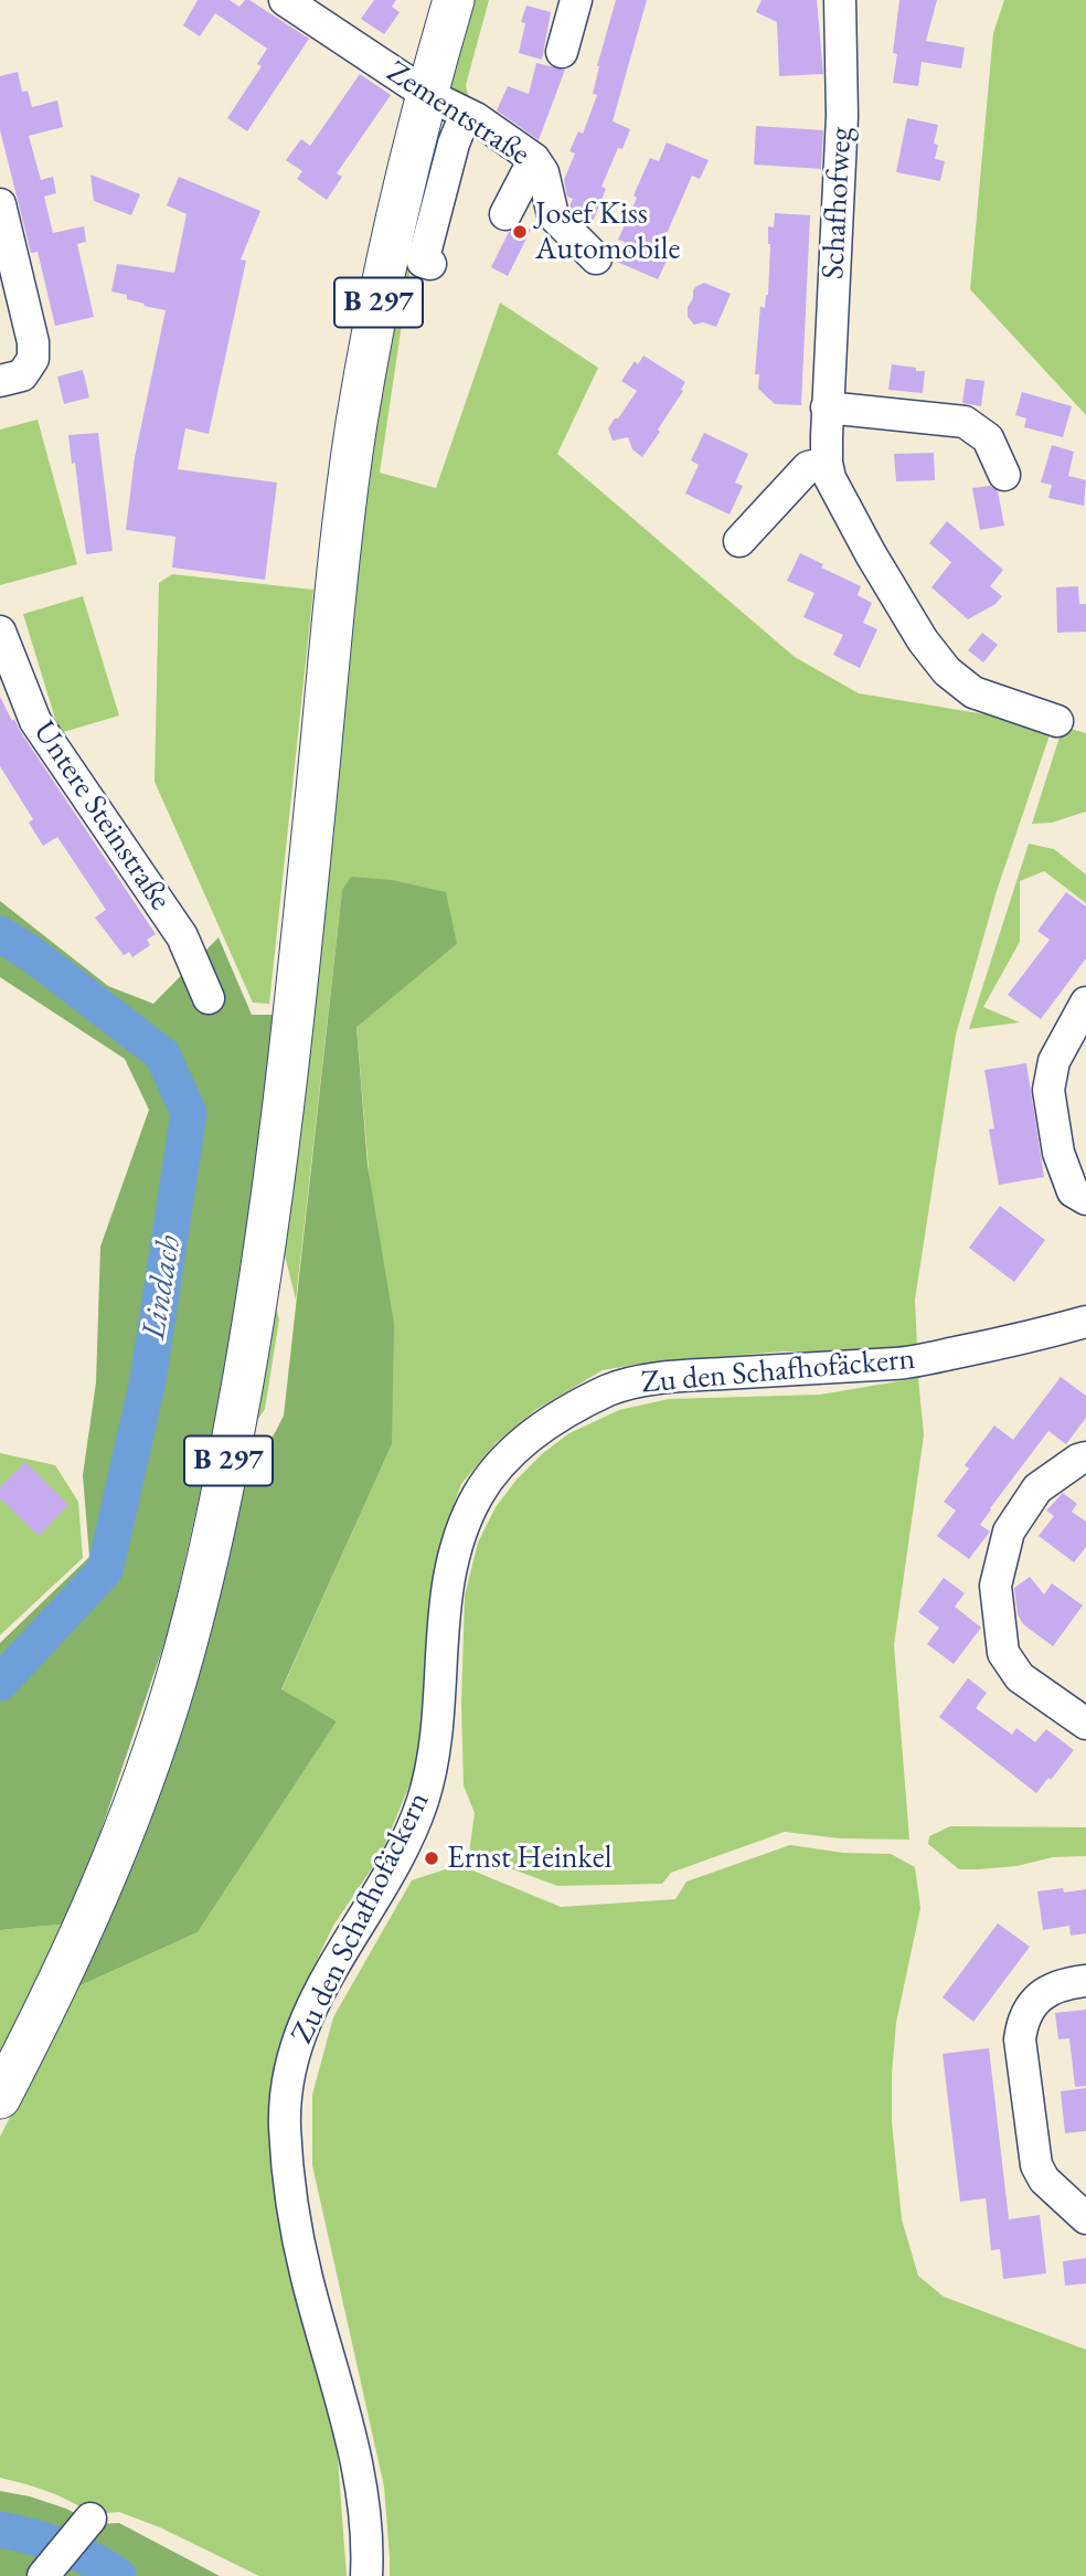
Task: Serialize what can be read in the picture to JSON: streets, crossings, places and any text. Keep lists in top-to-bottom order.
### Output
{
  "streets": {
    "main road": ["B 297"],
    "street": [
      "Zementstraße",
      "Schafhofweg",
      "Untere Steinstraße",
      "Zu den Schafhofäckern"
    ]
  },
  "crossings": [
    ["Zementstraße", "B 297"]
  ],
  "water": ["Lindach"],
  "places": ["Josef Kiss Automobile", "Ernst Heinkel"]
}
